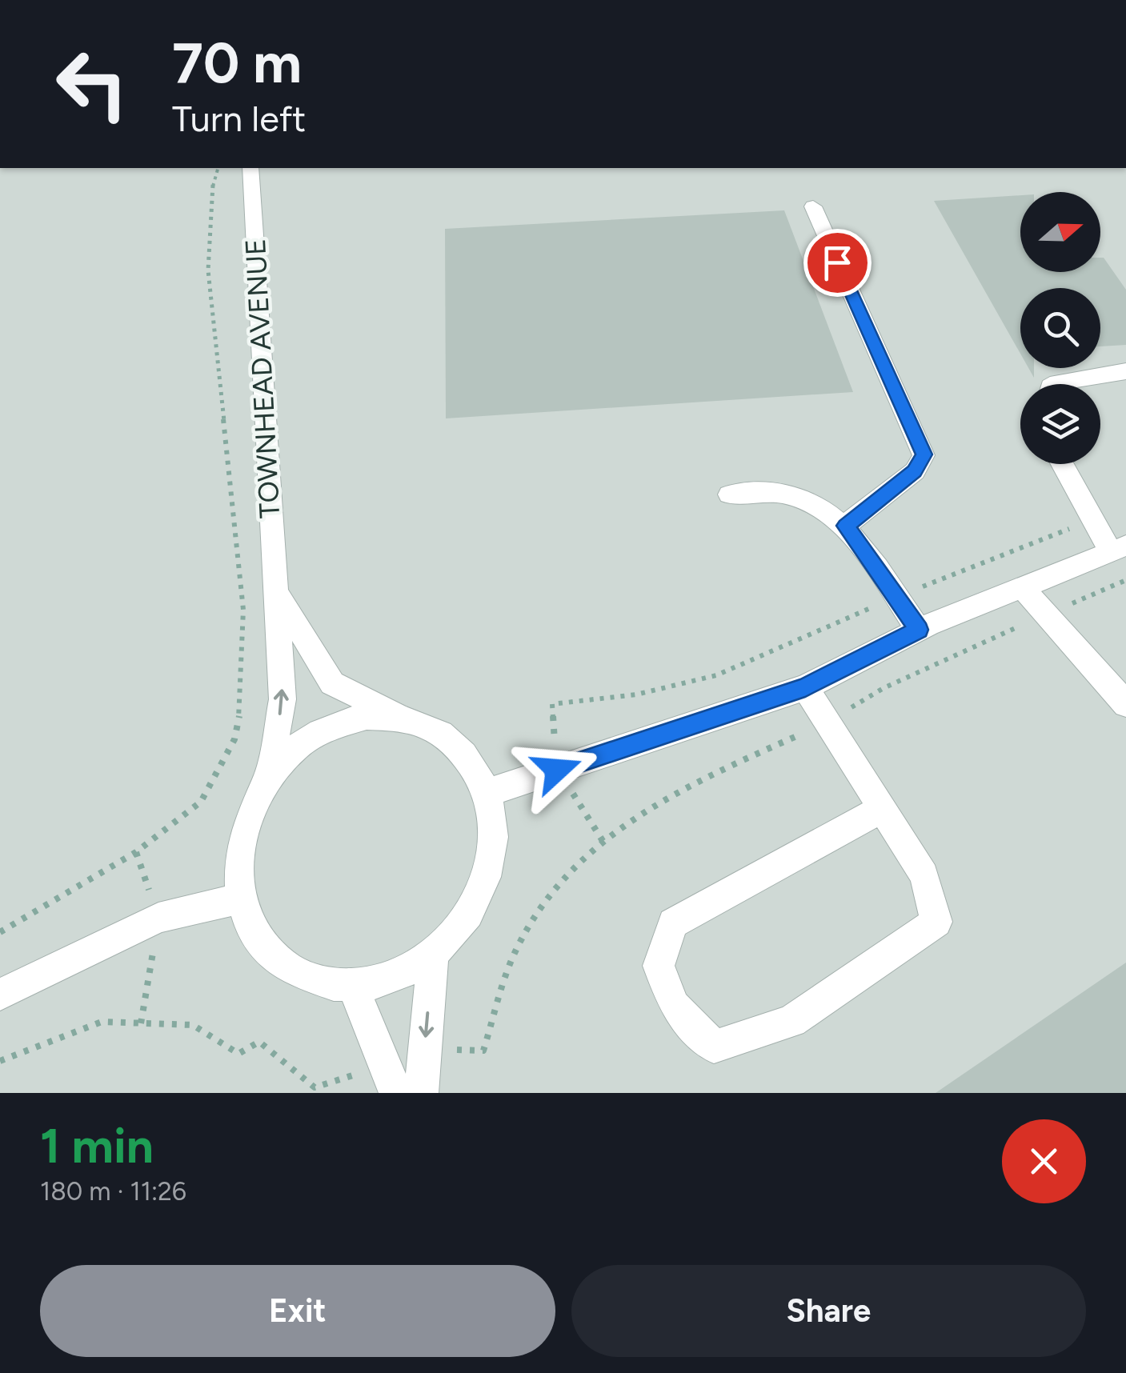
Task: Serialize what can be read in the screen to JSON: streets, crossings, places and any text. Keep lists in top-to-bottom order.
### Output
{
  "streets": {
    "street": ["TOWNHEAD AVENUE"]
  },
  "north": "right",
  "page": {
    "turn": ["70 m", "Turn left"],
    "heading": ["1 min", "180 m · 11:26"],
    "buttons": ["Exit", "Share"]
  }
}
